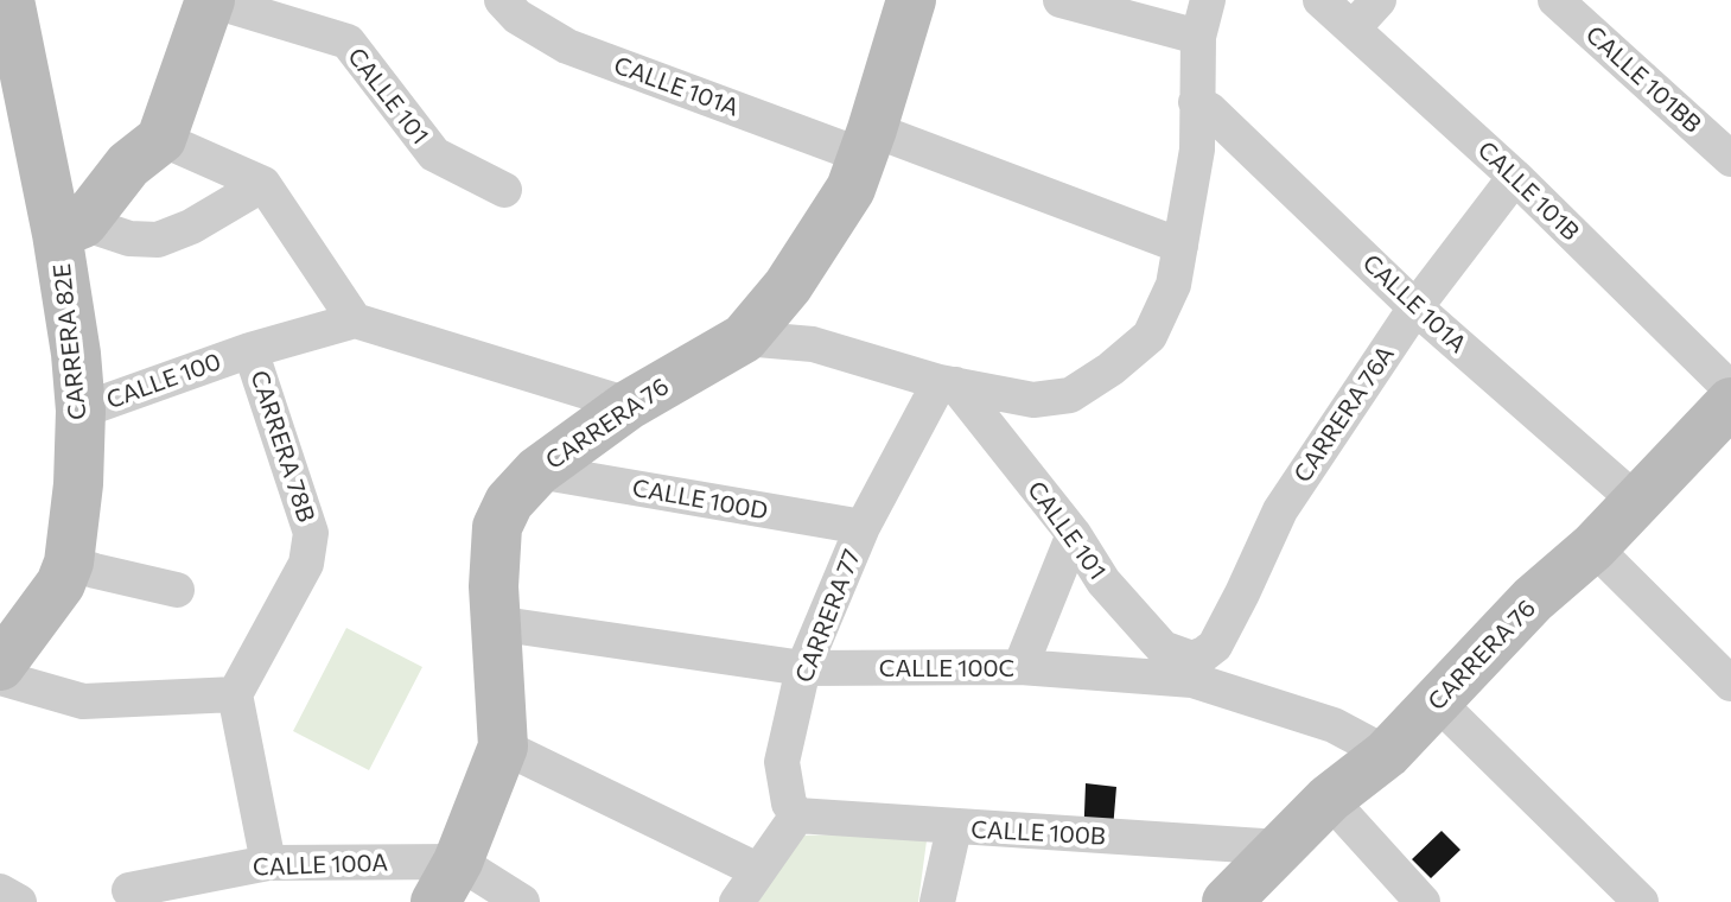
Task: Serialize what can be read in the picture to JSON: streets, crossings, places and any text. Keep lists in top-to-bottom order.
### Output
{
  "streets": {
    "street": [
      "CALLE 101BB",
      "CALLE 101A",
      "CALLE 101",
      "CALLE 101B",
      "CARRERA 82E",
      "CALLE 100",
      "CARRERA 76A",
      "CARRERA 76",
      "CARRERA 78B",
      "CALLE 100D",
      "CARRERA 77",
      "CALLE 100C",
      "CALLE 100B",
      "CALLE 100A"
    ]
  },
  "crossings": [
    ["CALLE 101A", "CARRERA 76A"],
    ["CALLE 101A", "CARRERA 76"],
    ["CALLE 101", "CARRERA 76A"],
    ["CALLE 101", "CARRERA 77"],
    ["CALLE 101B", "CARRERA 76A"],
    ["CARRERA 82E", "CALLE 100"],
    ["CALLE 100", "CARRERA 78B"],
    ["CARRERA 76", "CALLE 100D"],
    ["CARRERA 76", "CALLE 100C"],
    ["CARRERA 76", "CALLE 100B"],
    ["CARRERA 76", "CALLE 100A"],
    ["CALLE 100D", "CARRERA 77"],
    ["CARRERA 77", "CALLE 100C"],
    ["CARRERA 77", "CALLE 100B"]
  ]
}
